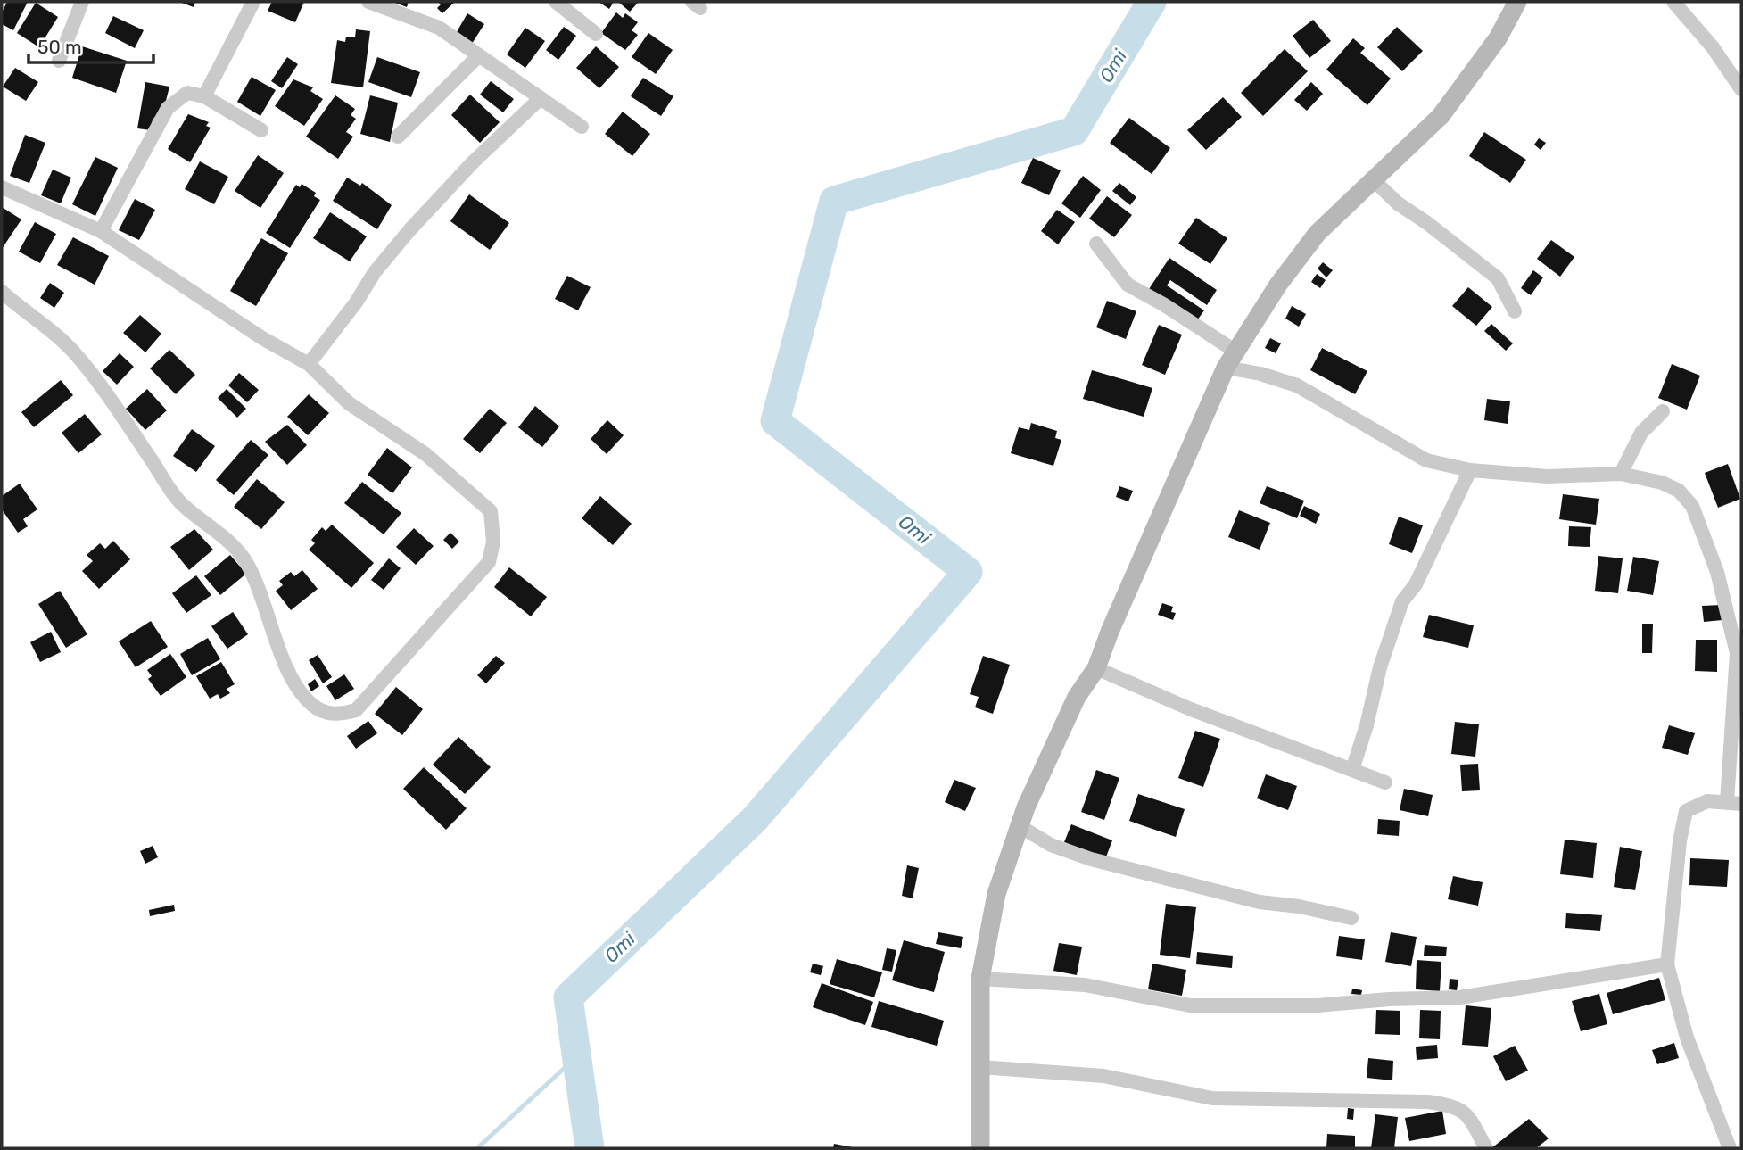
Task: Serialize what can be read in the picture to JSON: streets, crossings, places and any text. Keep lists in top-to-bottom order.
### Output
{
  "water": ["Omi"],
  "scale_bar": "50 m"
}
